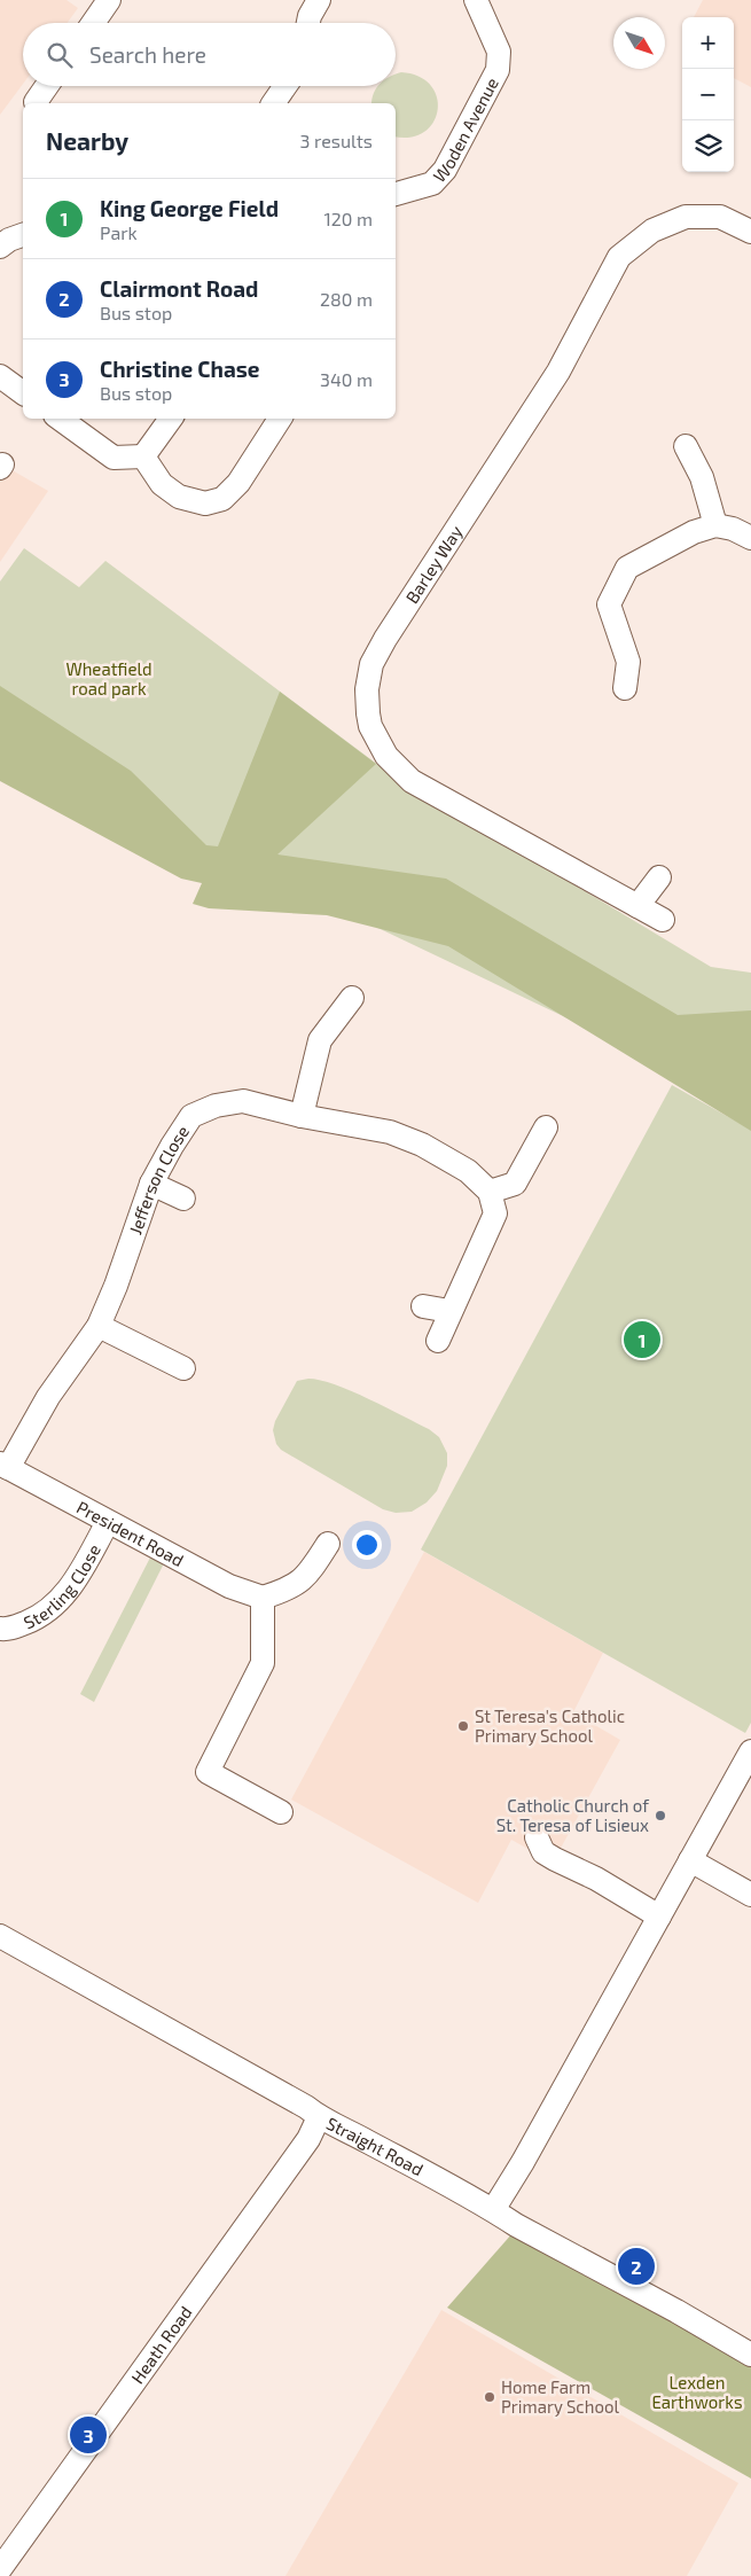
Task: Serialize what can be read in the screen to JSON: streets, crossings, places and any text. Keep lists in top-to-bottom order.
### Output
{
  "streets": {
    "street": [
      "Woden Avenue",
      "Barley Way",
      "Jefferson Close",
      "President Road",
      "Sterling Close",
      "Straight Road",
      "Heath Road"
    ]
  },
  "crossings": [
    ["Jefferson Close", "President Road"],
    ["President Road", "Sterling Close"],
    ["Straight Road", "Heath Road"]
  ],
  "parks": ["Wheatfield road park", "Lexden Earthworks"],
  "places": ["St Teresa's Catholic Primary School", "Catholic Church of St. Teresa of Lisieux", "Home Farm Primary School"],
  "north": "bottom right",
  "page": {
    "map_buttons": ["+", "−"],
    "search": "Search here",
    "heading": ["Nearby", "3 results"],
    "list": [
      {
        "mark": "1",
        "name": "King George Field",
        "note": "Park",
        "value": "120 m"
      },
      {
        "mark": "2",
        "name": "Clairmont Road",
        "note": "Bus stop",
        "value": "280 m"
      },
      {
        "mark": "3",
        "name": "Christine Chase",
        "note": "Bus stop",
        "value": "340 m"
      }
    ],
    "pins": ["1", "2", "3"]
  }
}
